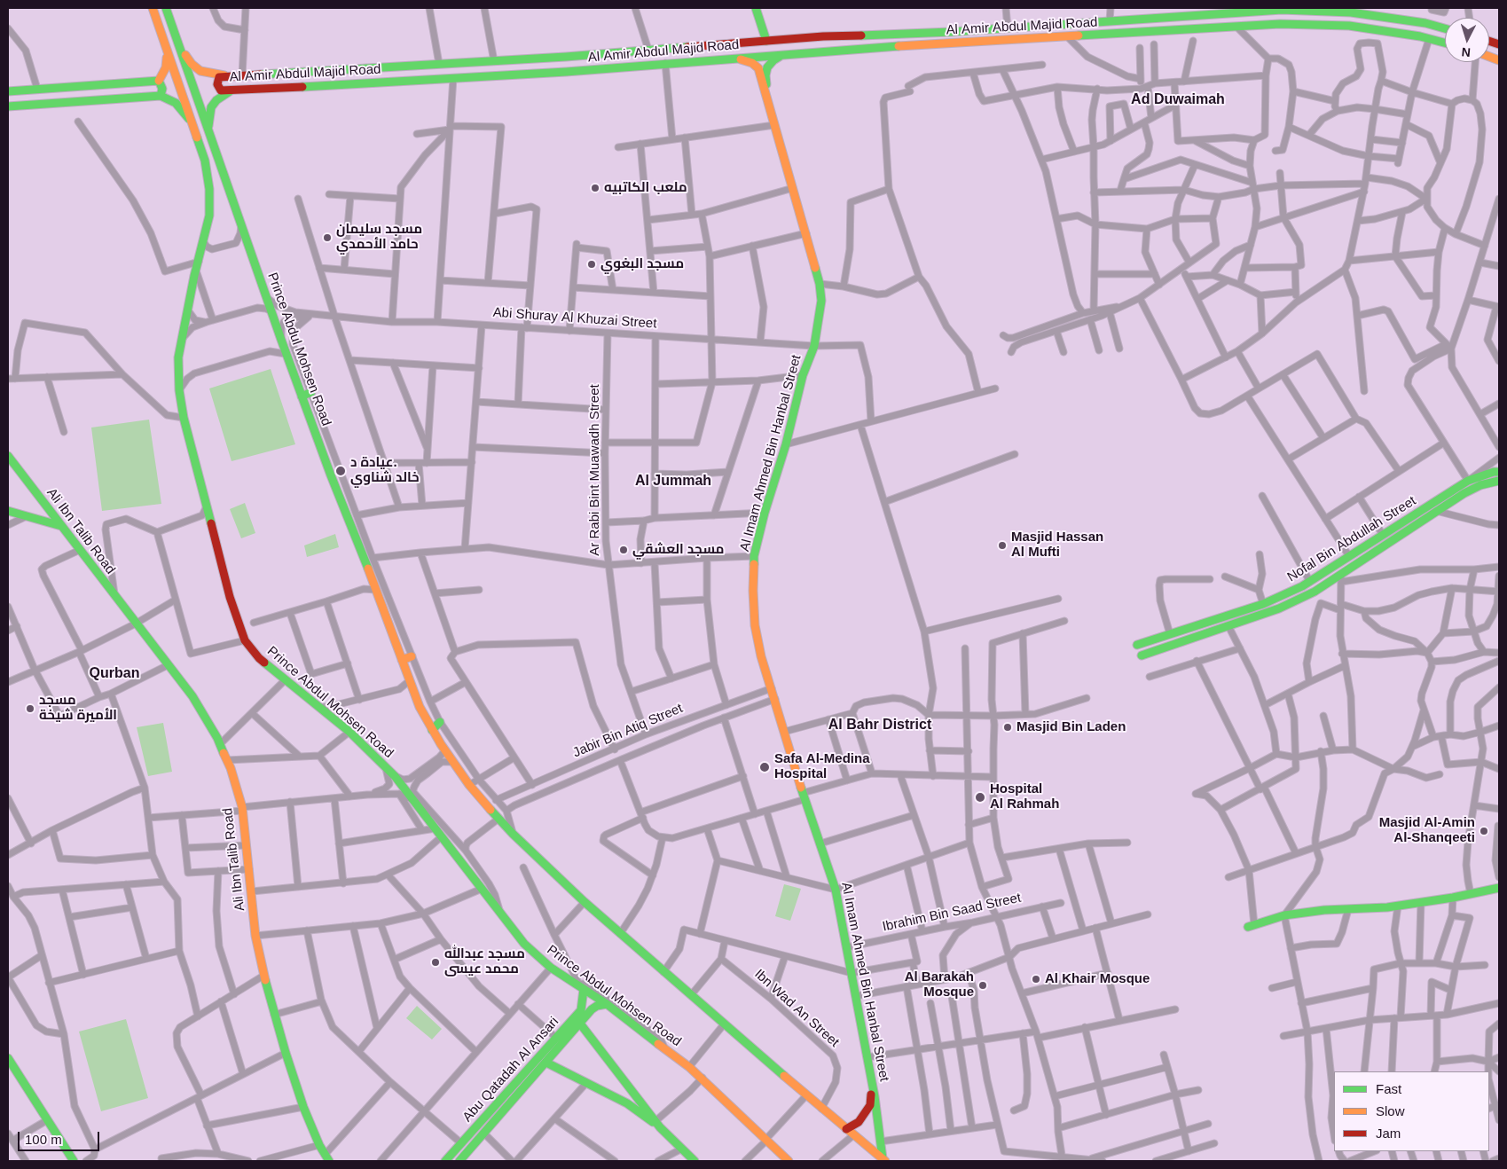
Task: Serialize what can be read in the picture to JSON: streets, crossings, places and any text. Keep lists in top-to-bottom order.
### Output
{
  "streets": {
    "main road": [
      "Al Amir Abdul Majid Road",
      "Prince Abdul Mohsen Road",
      "Al Imam Ahmed Bin Hanbal Street",
      "Ali Ibn Talib Road",
      "Nofal Bin Abdullah Street",
      "Abu Qatadah Al Ansari"
    ],
    "street": [
      "Abi Shuray Al Khuzai Street",
      "Ar Rabi Bint Muawadh Street",
      "Jabir Bin Atiq Street",
      "Ibrahim Bin Saad Street",
      "Ibn Wad An Street"
    ]
  },
  "crossings": [
    ["Abi Shuray Al Khuzai Street", "Al Imam Ahmed Bin Hanbal Street"],
    ["Abi Shuray Al Khuzai Street", "Ar Rabi Bint Muawadh Street"],
    ["Prince Abdul Mohsen Road", "Al Imam Ahmed Bin Hanbal Street"],
    ["Prince Abdul Mohsen Road", "Ibn Wad An Street"],
    ["Prince Abdul Mohsen Road", "Abu Qatadah Al Ansari"],
    ["Al Imam Ahmed Bin Hanbal Street", "Jabir Bin Atiq Street"],
    ["Al Imam Ahmed Bin Hanbal Street", "Ibrahim Bin Saad Street"],
    ["Ar Rabi Bint Muawadh Street", "Jabir Bin Atiq Street"]
  ],
  "districts": [
    "Ad Duwaimah",
    "Al Jummah",
    "Qurban",
    "Al Bahr District"
  ],
  "places": [
    "ملعب الكاتبيه",
    "مسجد سليمان حامد الأحمدي",
    "مسجد البغوي",
    "عيادة د. خالد شناوي",
    "Masjid Hassan Al Mufti",
    "مسجد العشقي",
    "مسجد الأميرة شيخة",
    "Masjid Bin Laden",
    "Safa Al-Medina Hospital",
    "Hospital Al Rahmah",
    "Masjid Al-Amin Al-Shanqeeti",
    "مسجد عبدالله محمد عيسى",
    "Al Khair Mosque",
    "Al Barakah Mosque"
  ],
  "legend": ["Fast", "Slow", "Jam"],
  "scale_bar": "100 m",
  "north": "bottom"
}
